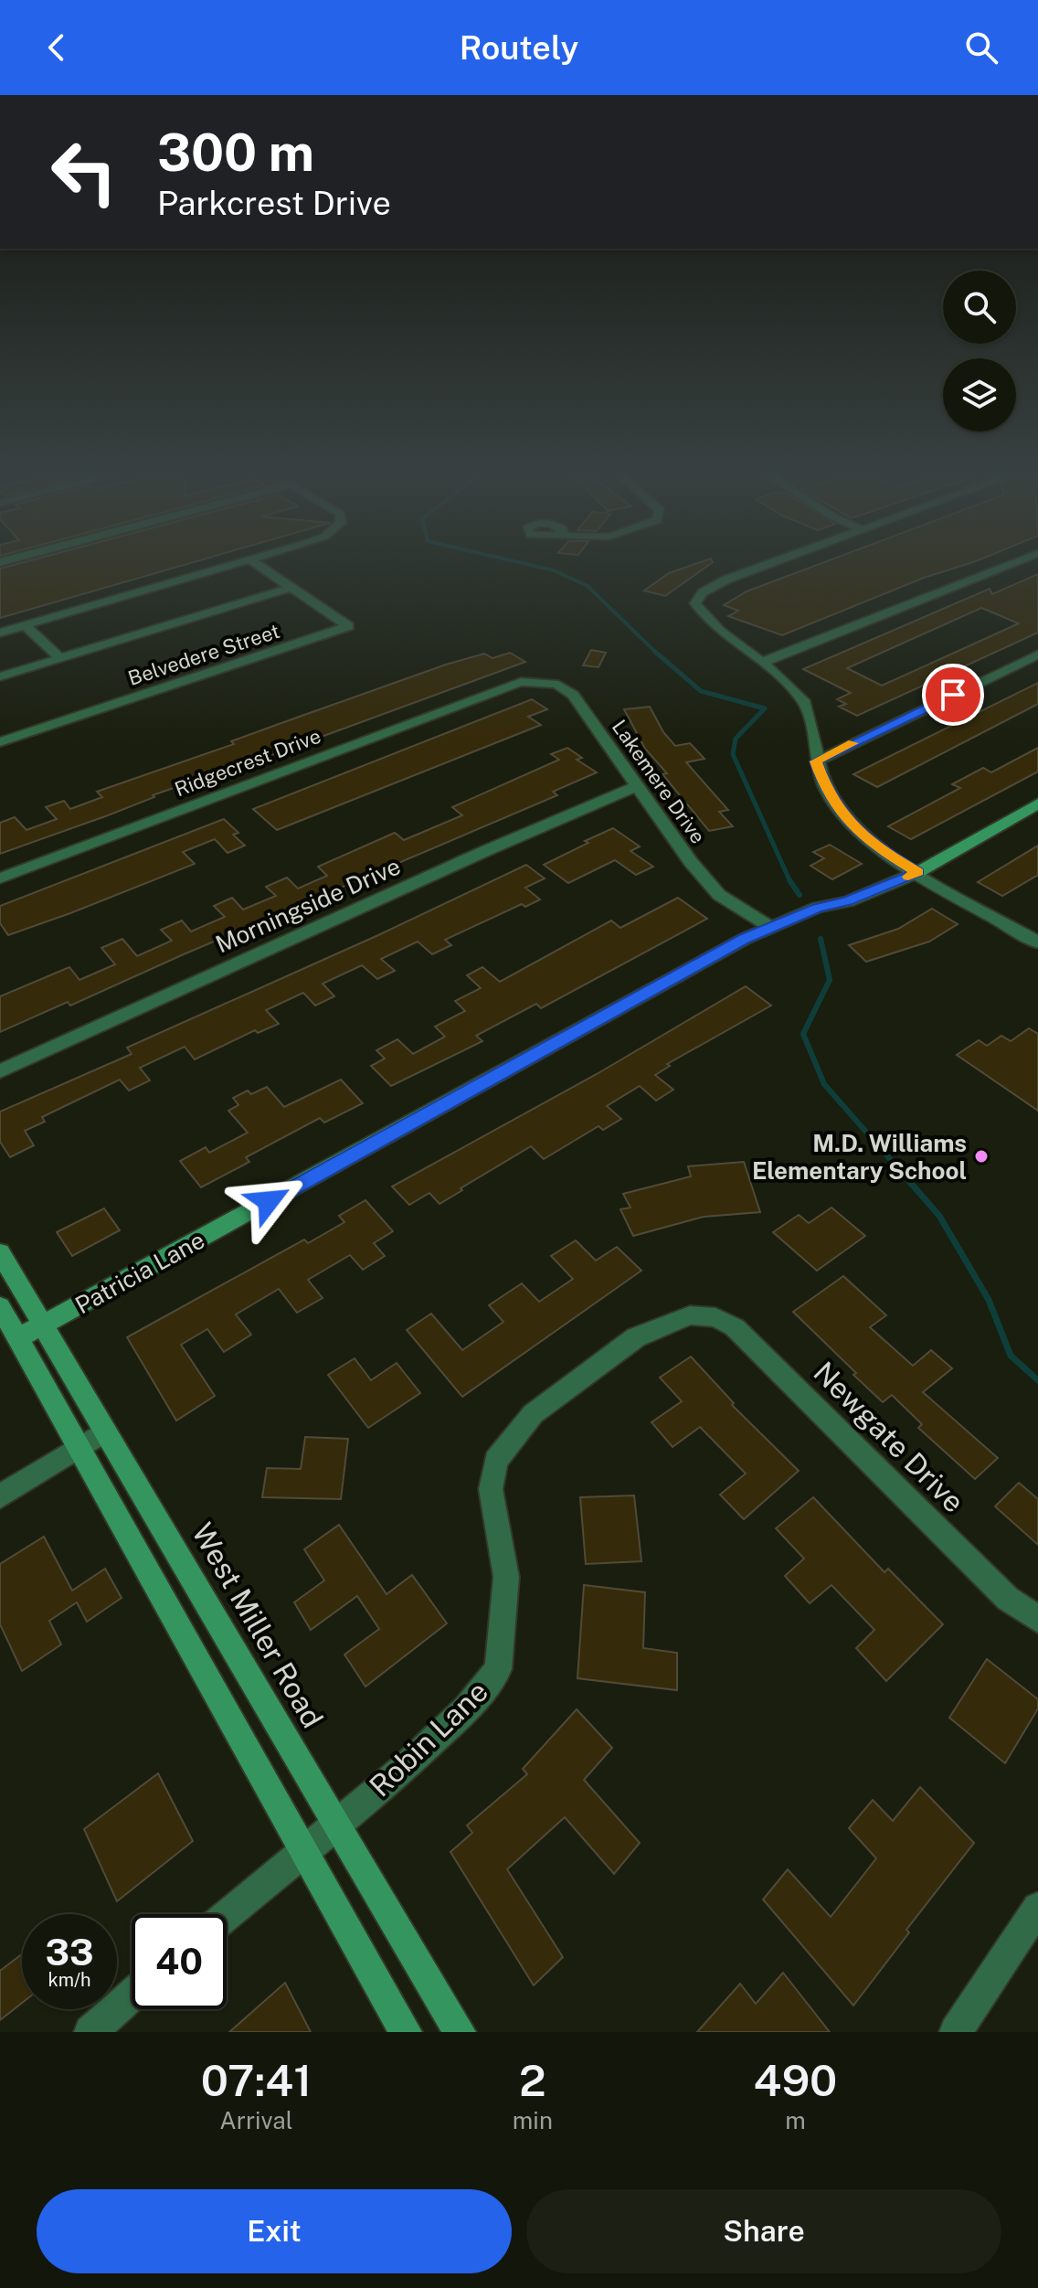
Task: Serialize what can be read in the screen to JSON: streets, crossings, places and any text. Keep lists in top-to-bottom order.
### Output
{
  "streets": {
    "street": [
      "Belvedere Street",
      "Ridgecrest Drive",
      "Lakemere Drive",
      "Morningside Drive",
      "Patricia Lane",
      "Newgate Drive",
      "West Miller Road",
      "Robin Lane"
    ]
  },
  "crossings": [
    ["Ridgecrest Drive", "Lakemere Drive"],
    ["Lakemere Drive", "Morningside Drive"],
    ["Lakemere Drive", "Patricia Lane"],
    ["Patricia Lane", "West Miller Road"],
    ["Newgate Drive", "Robin Lane"],
    ["West Miller Road", "Robin Lane"]
  ],
  "places": ["M.D. Williams Elementary School"],
  "page": {
    "header": "Routely",
    "turn": ["300 m", "Parkcrest Drive"],
    "speed": "33 km/h",
    "limit": "40",
    "eta": [
      "07:41",
      "Arrival",
      "2",
      "min",
      "490",
      "m"
    ],
    "buttons": ["Exit", "Share"]
  }
}
